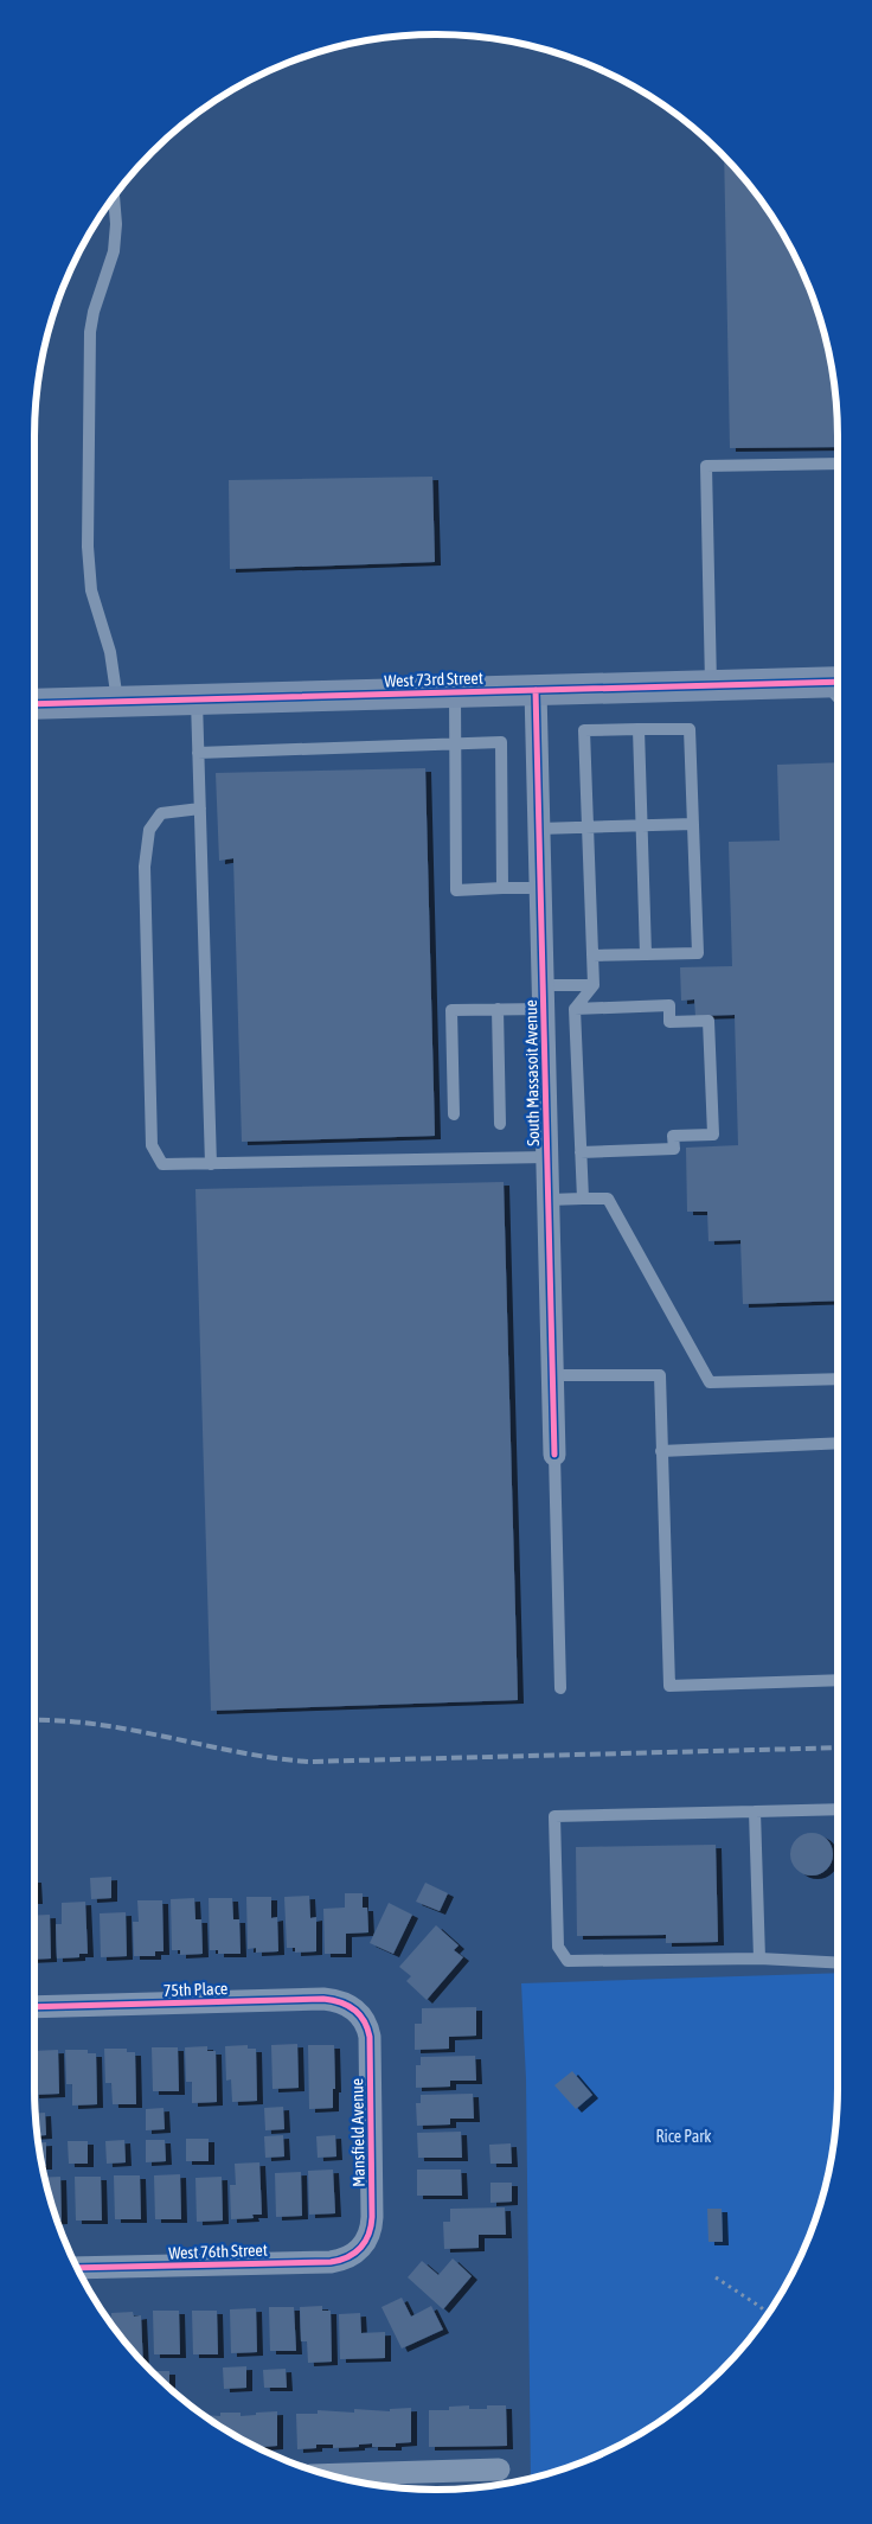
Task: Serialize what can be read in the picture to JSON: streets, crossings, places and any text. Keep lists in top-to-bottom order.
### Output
{
  "streets": {
    "street": [
      "West 73rd Street",
      "South Massasoit Avenue",
      "75th Place",
      "Mansfield Avenue",
      "West 76th Street"
    ]
  },
  "crossings": [
    ["West 73rd Street", "South Massasoit Avenue"],
    ["75th Place", "Mansfield Avenue"],
    ["Mansfield Avenue", "West 76th Street"]
  ],
  "parks": ["Rice Park"]
}
